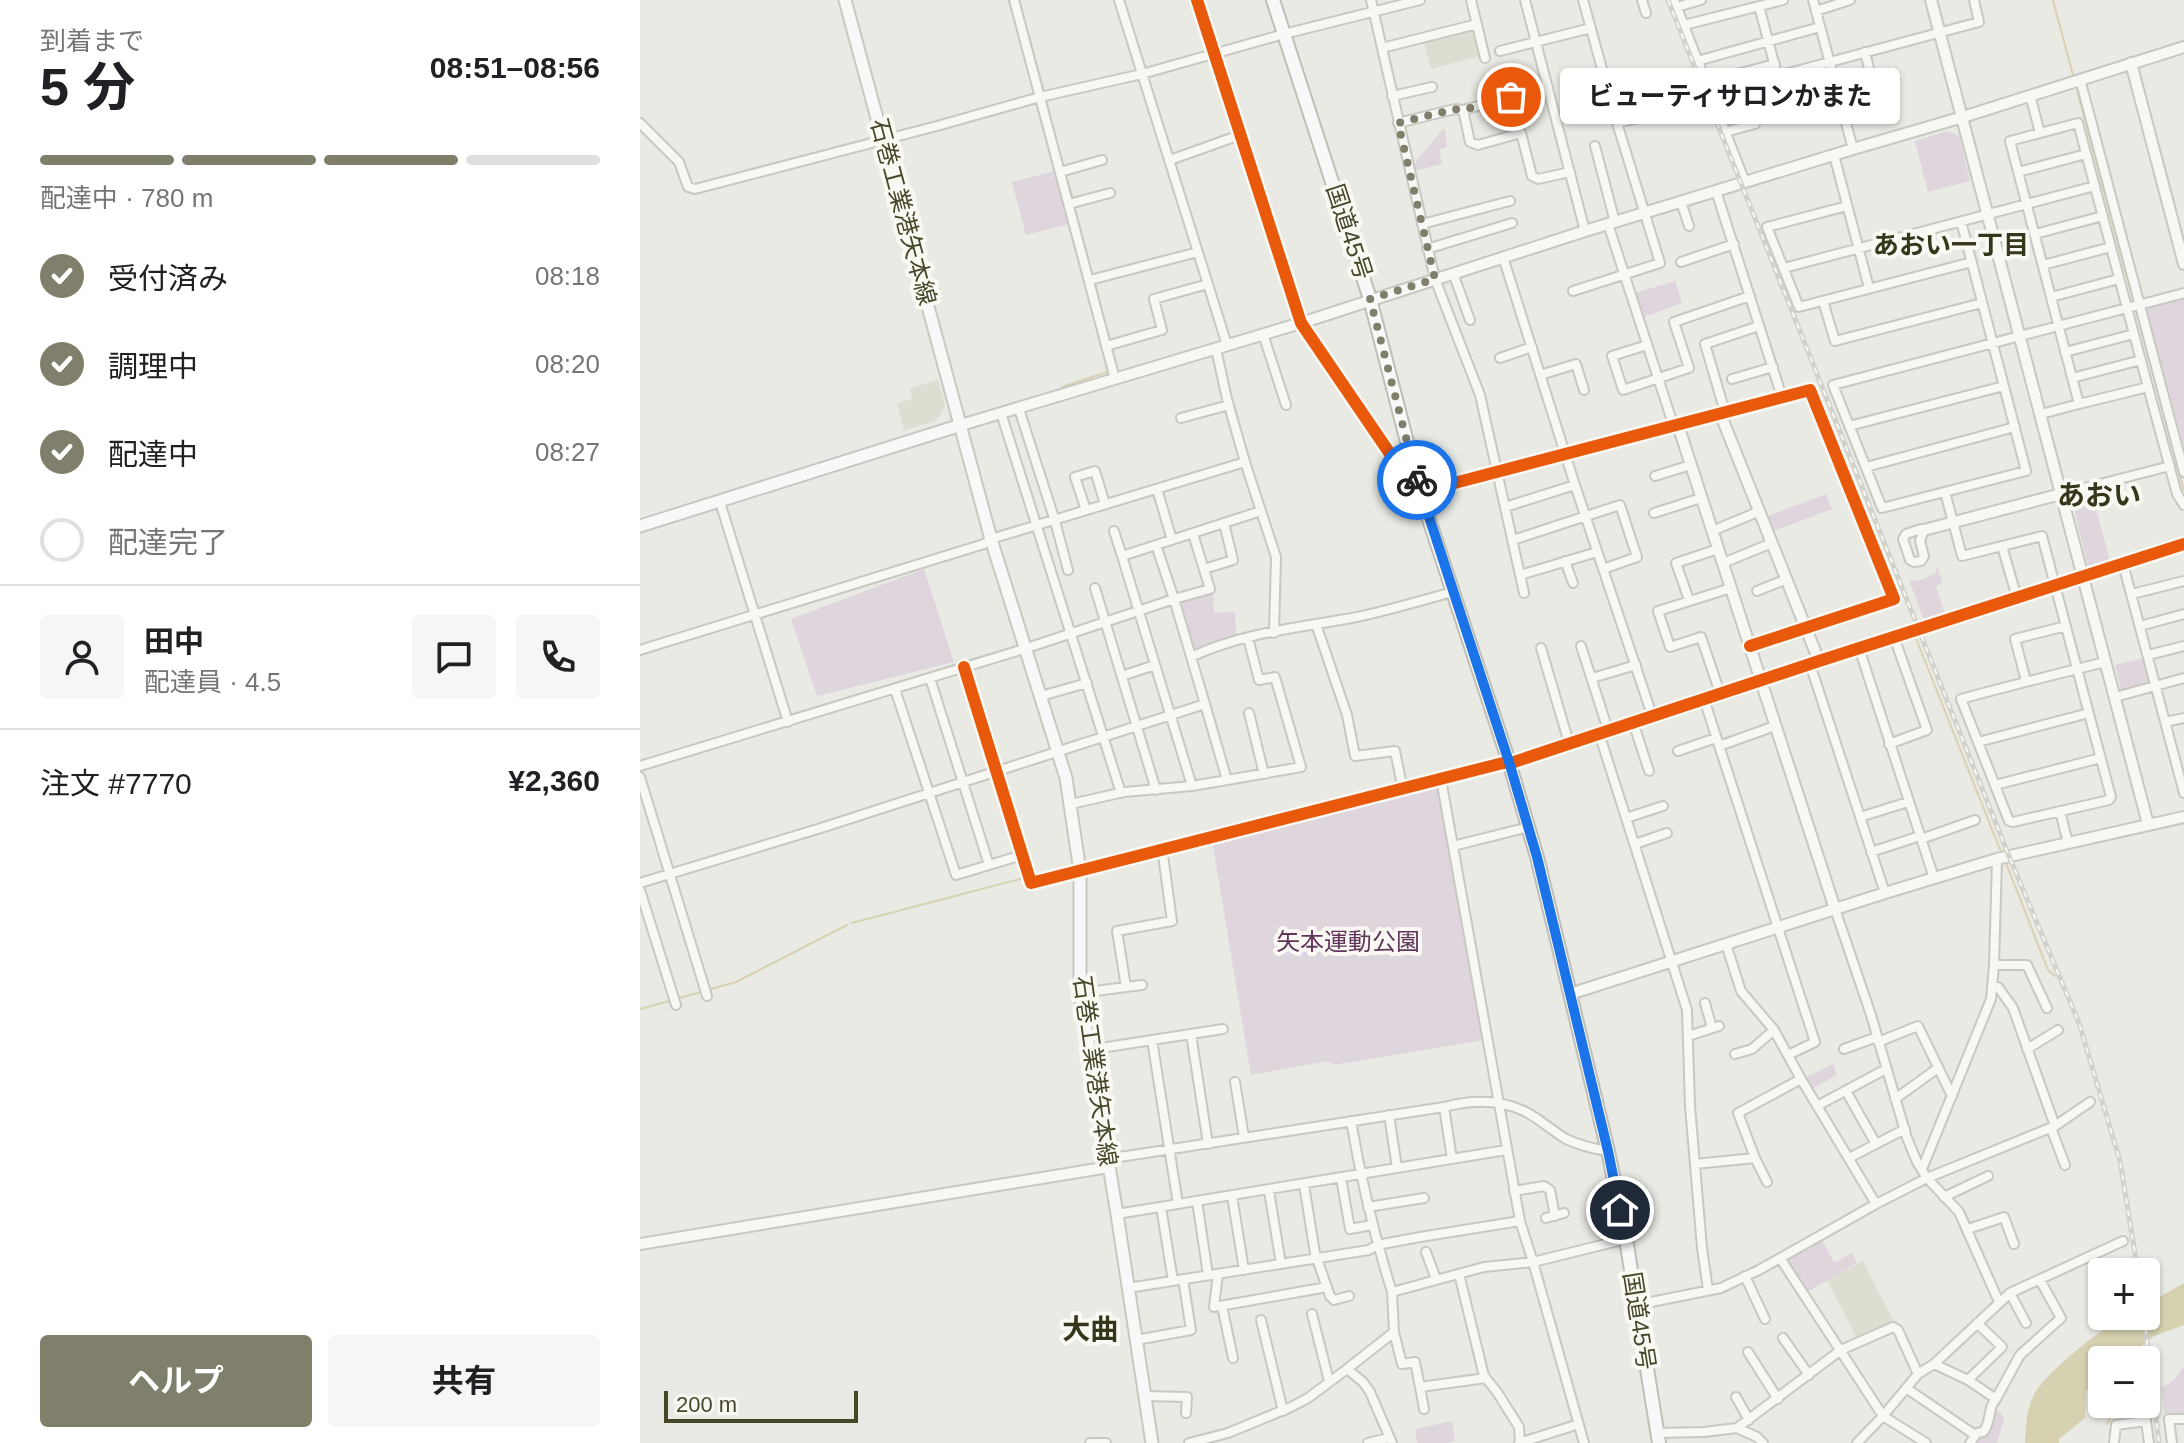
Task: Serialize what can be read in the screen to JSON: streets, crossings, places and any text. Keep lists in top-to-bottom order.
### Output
{
  "streets": {
    "highway": ["国道45号"],
    "main road": ["石巻工業港矢本線"]
  },
  "districts": ["あおい一丁目", "あおい", "大曲"],
  "parks": ["矢本運動公園"],
  "places": ["ビューティサロンかまた"],
  "scale_bar": "200 m",
  "page": {
    "heading": ["5 分", "到着まで", "08:51–08:56"],
    "panel": [
      "田中",
      "配達員 · 4.5",
      "注文 #7770",
      "¥2,360"
    ],
    "bubble": "ビューティサロンかまた",
    "bar": "配達中 · 780 m",
    "list": [
      ["受付済み", "08:18"],
      ["調理中", "08:20"],
      ["配達中", "08:27"],
      "配達完了"
    ],
    "map_buttons": ["+", "−"],
    "buttons": ["ヘルプ", "共有"],
    "scale": "200 m"
  }
}
